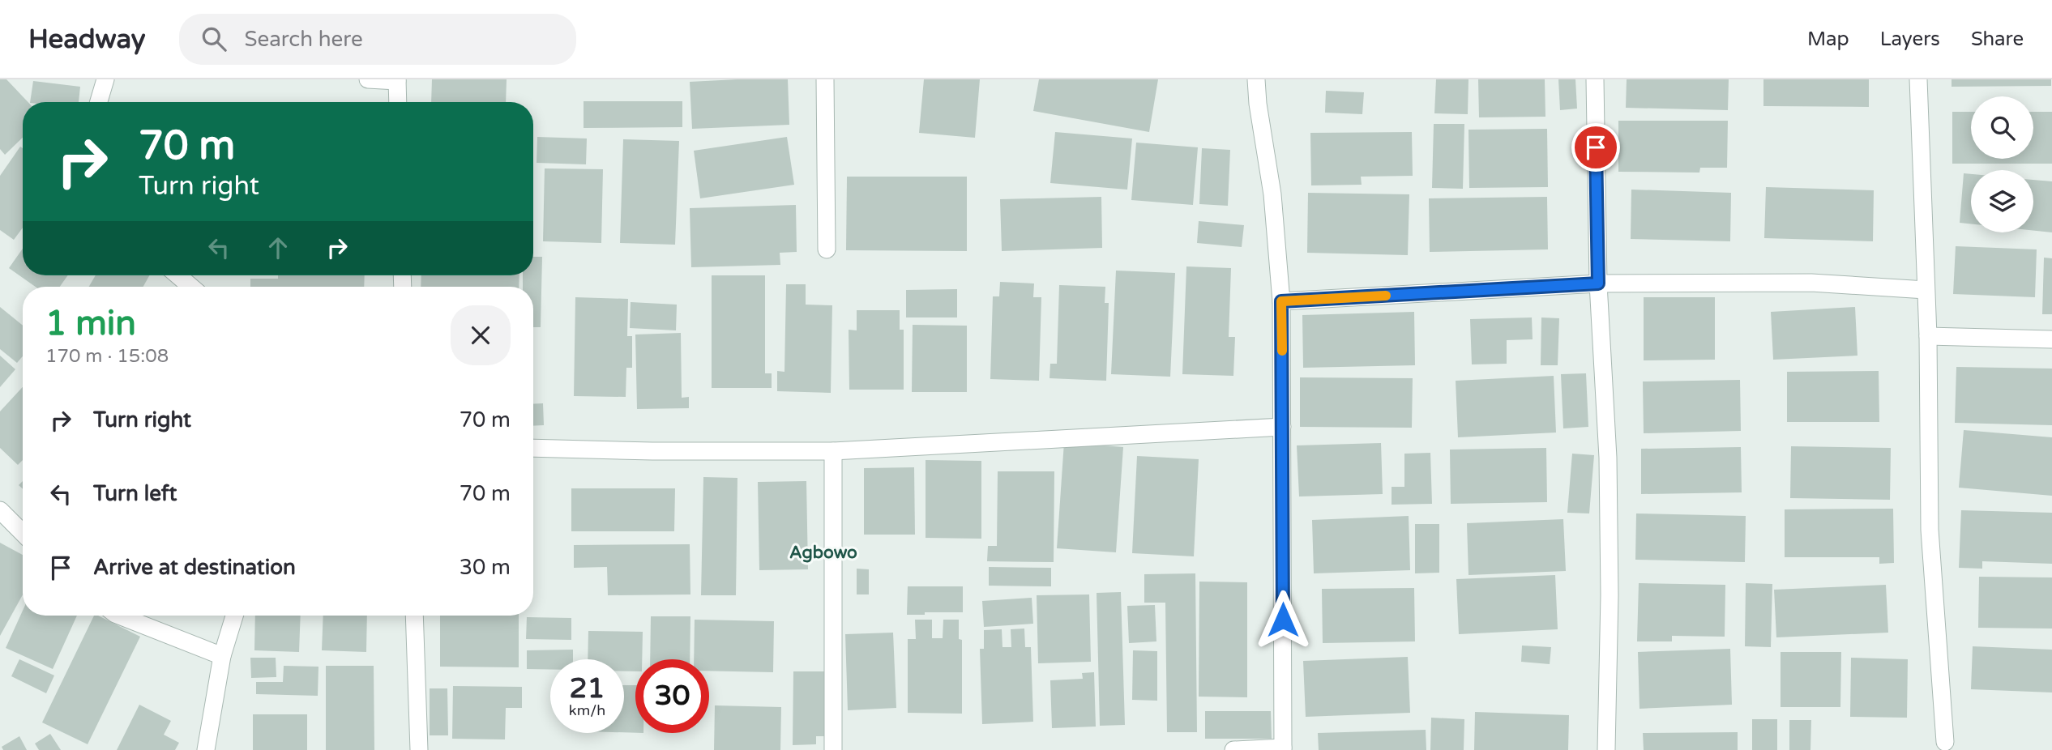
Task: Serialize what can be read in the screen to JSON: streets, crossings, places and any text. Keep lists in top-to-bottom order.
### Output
{
  "districts": ["Agbowo"],
  "page": {
    "header": "Headway",
    "search": "Search here",
    "nav": ["Map", "Layers", "Share"],
    "turn": ["70 m", "Turn right"],
    "heading": ["1 min", "170 m · 15:08"],
    "list": [
      {
        "name": "Turn right",
        "value": "70 m"
      },
      {
        "name": "Turn left",
        "value": "70 m"
      },
      {
        "name": "Arrive at destination",
        "value": "30 m"
      }
    ],
    "speed": "21 km/h",
    "limit": "30"
  }
}
